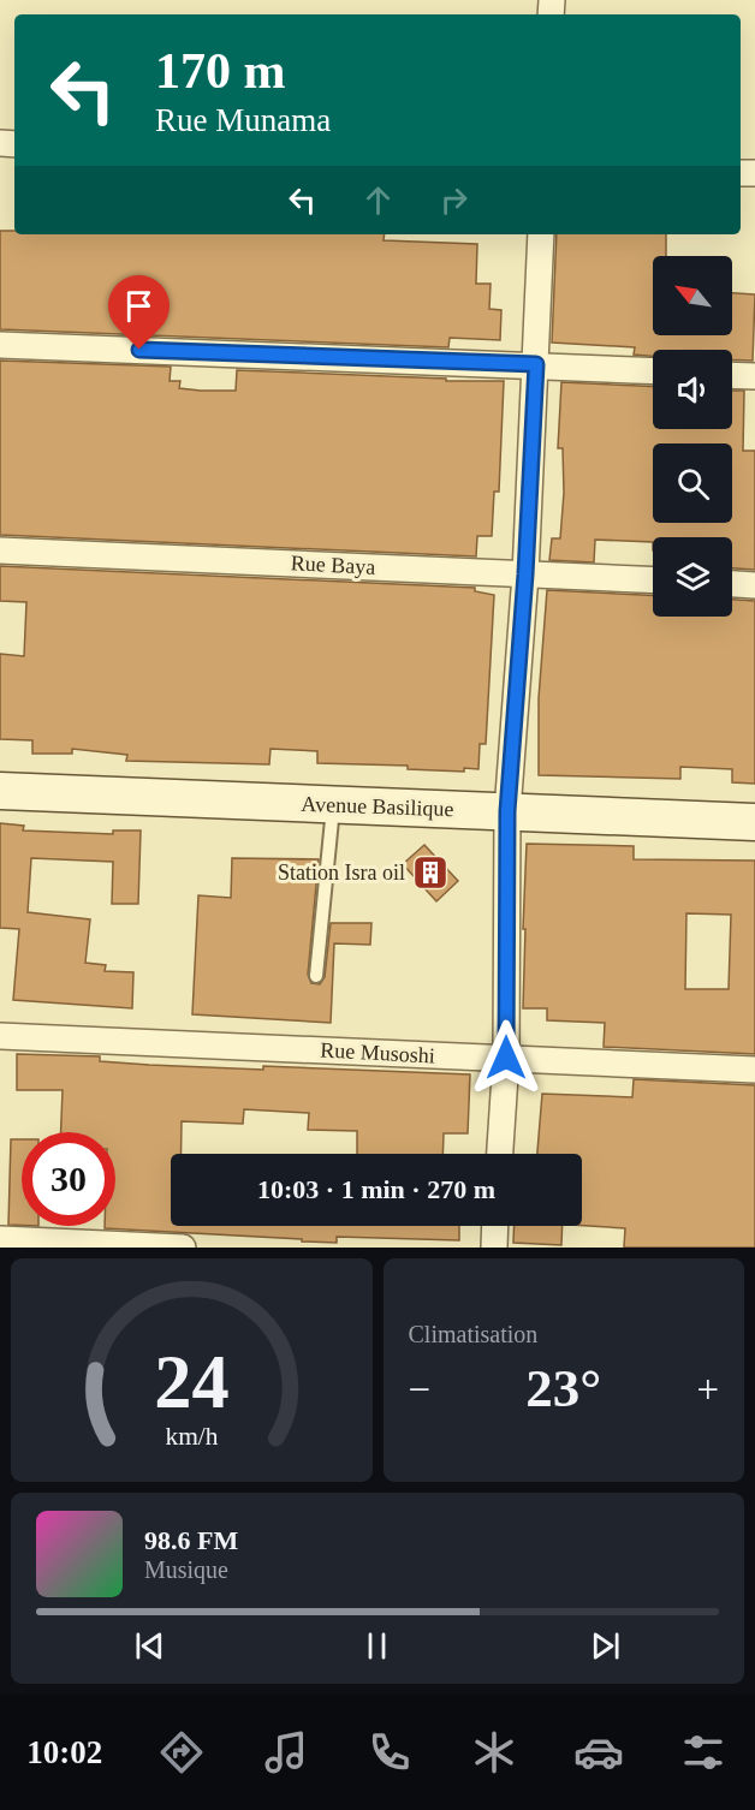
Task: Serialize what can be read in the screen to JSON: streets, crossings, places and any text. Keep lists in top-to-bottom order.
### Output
{
  "streets": {
    "street": ["Rue Baya", "Avenue Basilique", "Rue Musoshi"]
  },
  "places": {
    "building": ["Station Isra oil"]
  },
  "north": "top left",
  "page": {
    "turn": ["170 m", "Rue Munama"],
    "limit": "30",
    "trip": "10:03 · 1 min · 270 m",
    "tile": "Climatisation",
    "heat": ["−", "23°", "+"],
    "song": ["98.6 FM", "Musique"],
    "tabs": "10:02",
    "gauge": ["24", "km/h"]
  }
}
